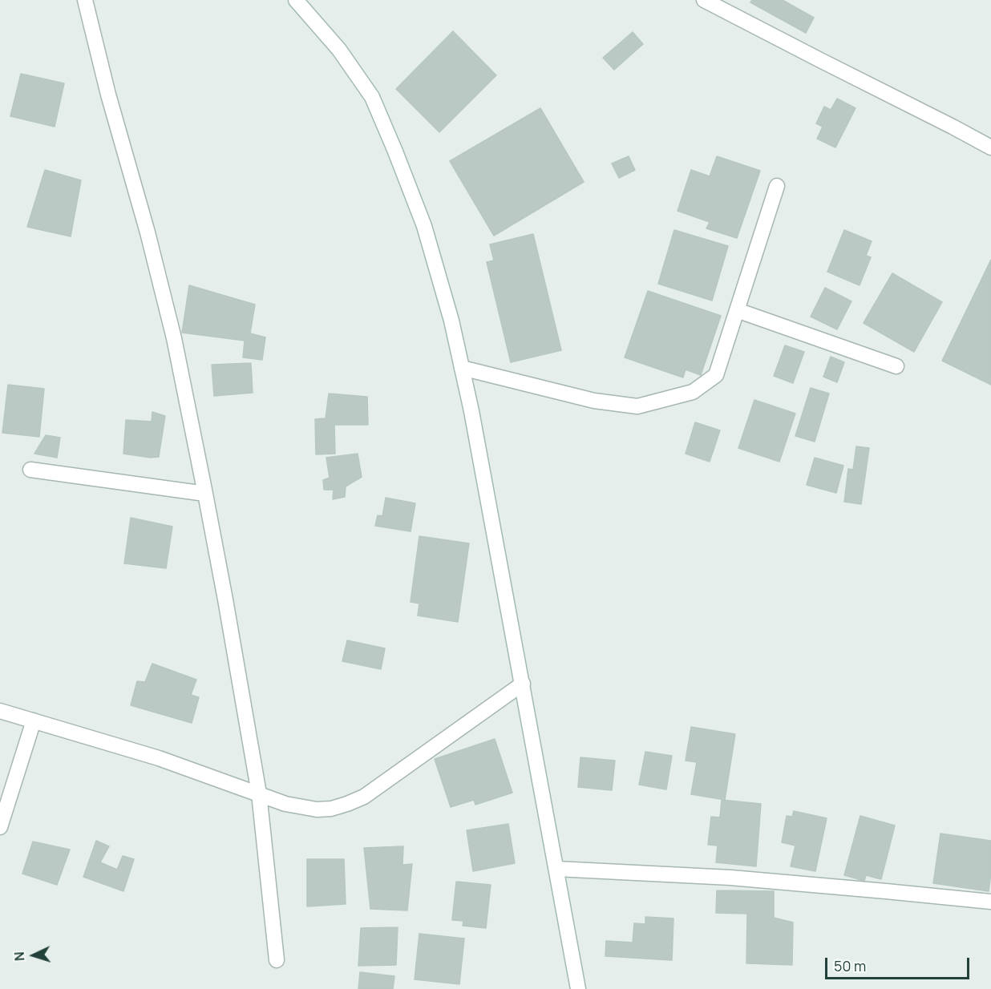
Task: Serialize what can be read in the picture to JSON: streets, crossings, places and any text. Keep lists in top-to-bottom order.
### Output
{
  "scale_bar": "50 m",
  "north": "left"
}
